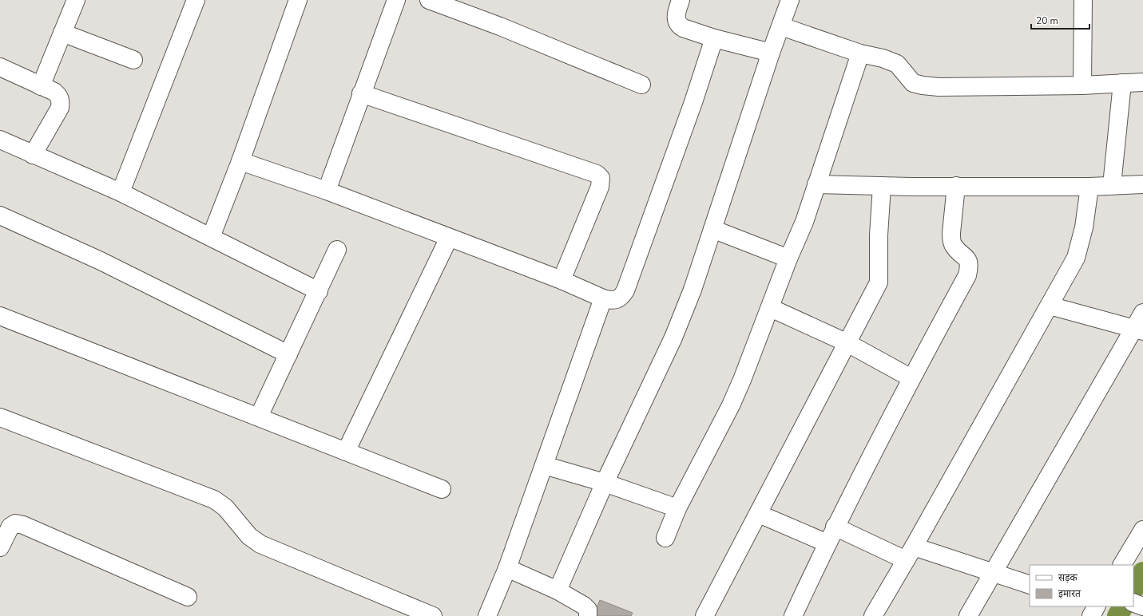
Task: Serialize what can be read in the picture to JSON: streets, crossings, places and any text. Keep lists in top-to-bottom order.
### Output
{
  "legend": ["सड़क", "इमारत"],
  "scale_bar": "20 m"
}
